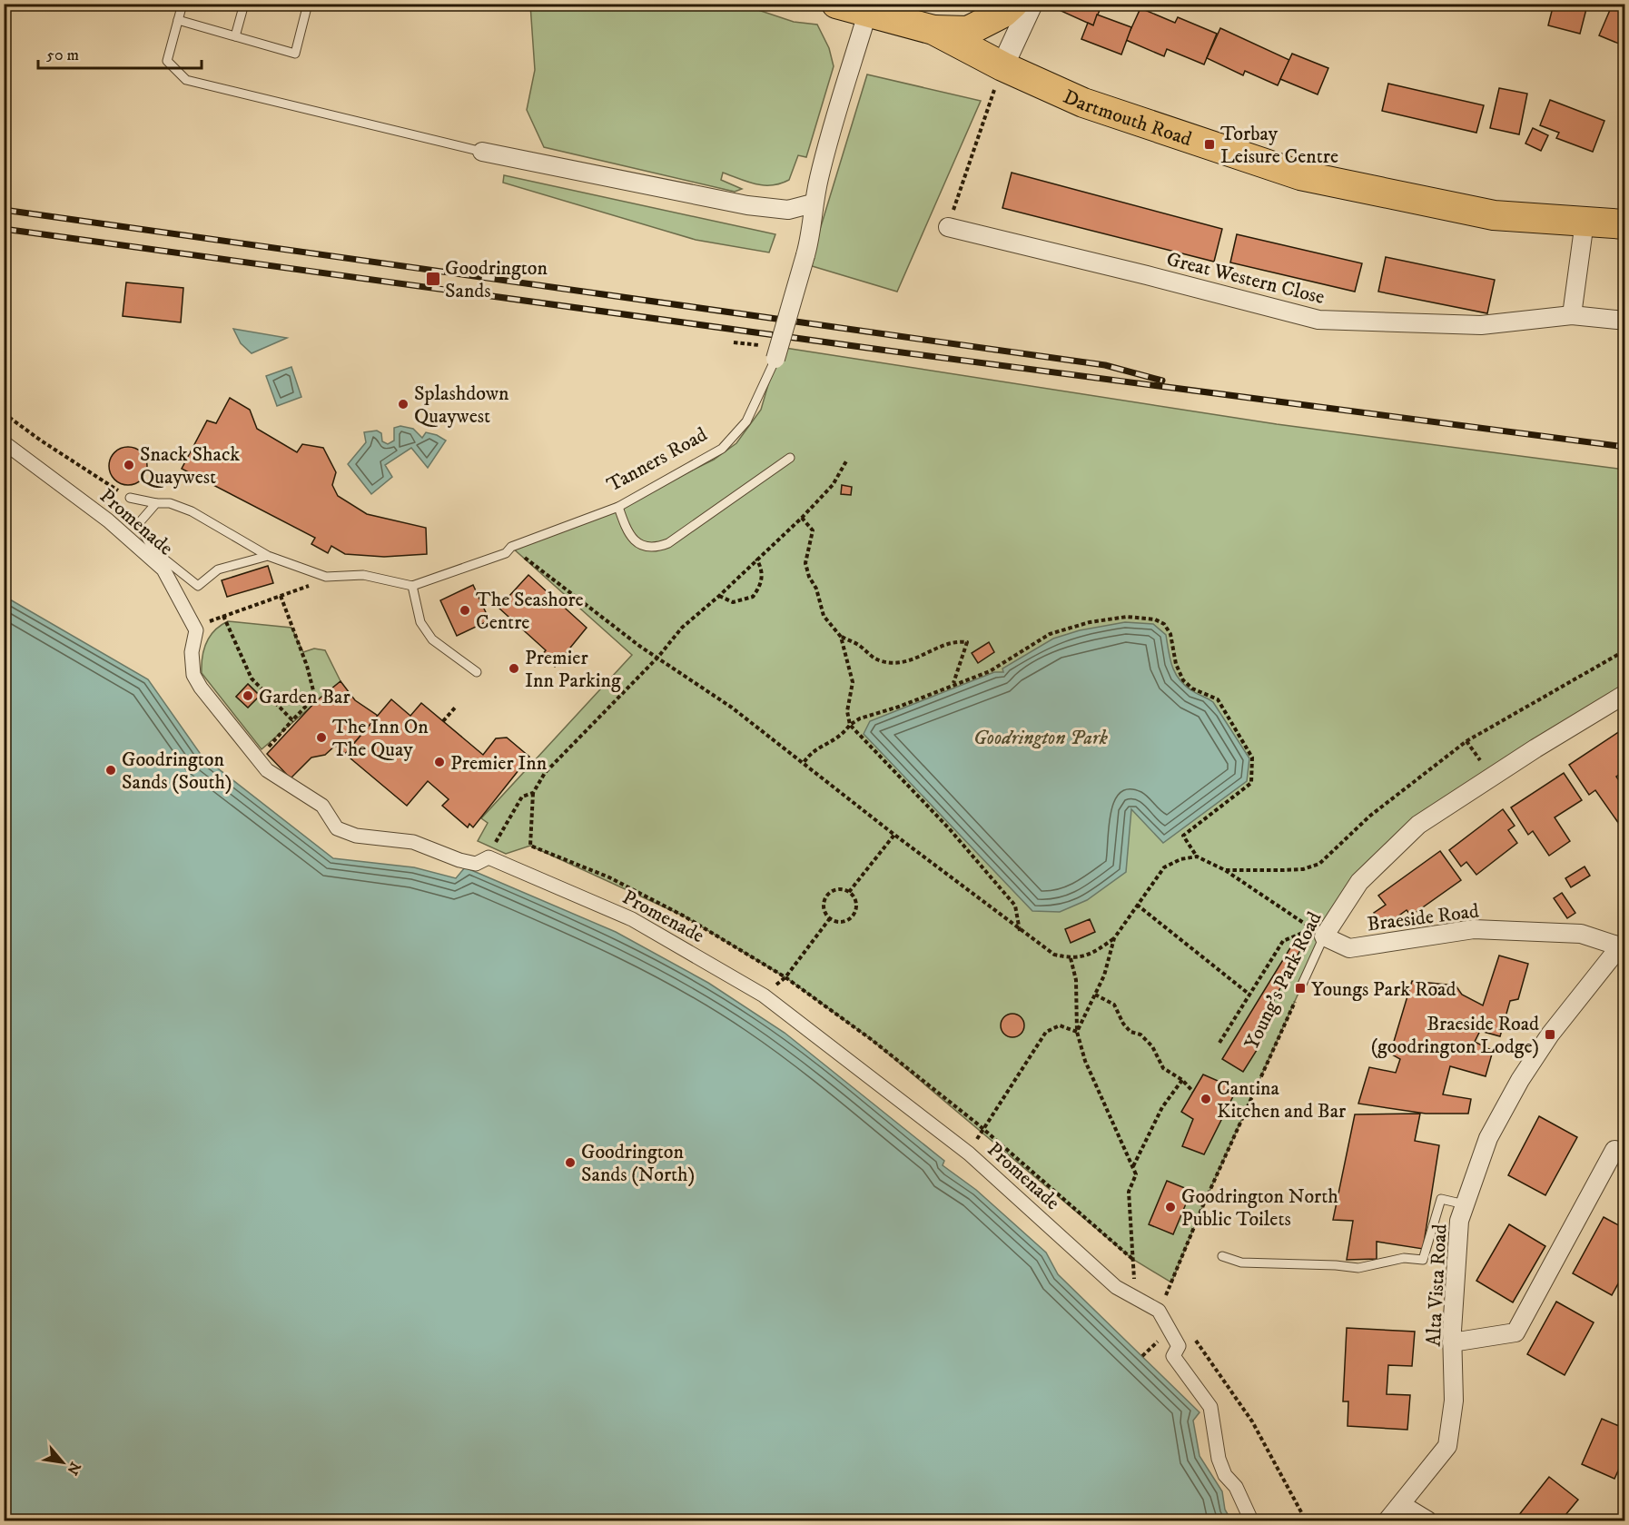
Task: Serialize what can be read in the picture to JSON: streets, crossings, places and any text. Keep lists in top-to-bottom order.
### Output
{
  "streets": {
    "main road": ["Dartmouth Road"],
    "street": [
      "Great Western Close",
      "Tanners Road",
      "Promenade",
      "Braeside Road",
      "Young's Park Road",
      "Alta Vista Road"
    ]
  },
  "crossings": [
    ["Dartmouth Road", "Tanners Road"],
    ["Promenade", "Young's Park Road"],
    ["Braeside Road", "Young's Park Road"],
    ["Braeside Road", "Alta Vista Road"]
  ],
  "parks": ["Goodrington Park"],
  "places": {
    "transit": [
      "Torbay Leisure Centre",
      "Goodrington Sands",
      "Youngs Park Road",
      "Braeside Road (goodrington Lodge)"
    ],
    "other": [
      "Splashdown Quaywest",
      "Snack Shack Quaywest",
      "The Seashore Centre",
      "Premier Inn Parking",
      "Garden Bar",
      "The Inn On The Quay",
      "Premier Inn",
      "Goodrington Sands (South)",
      "Cantina Kitchen and Bar",
      "Goodrington Sands (North)",
      "Goodrington North Public Toilets"
    ]
  },
  "scale_bar": "50 m",
  "north": "bottom right"
}
